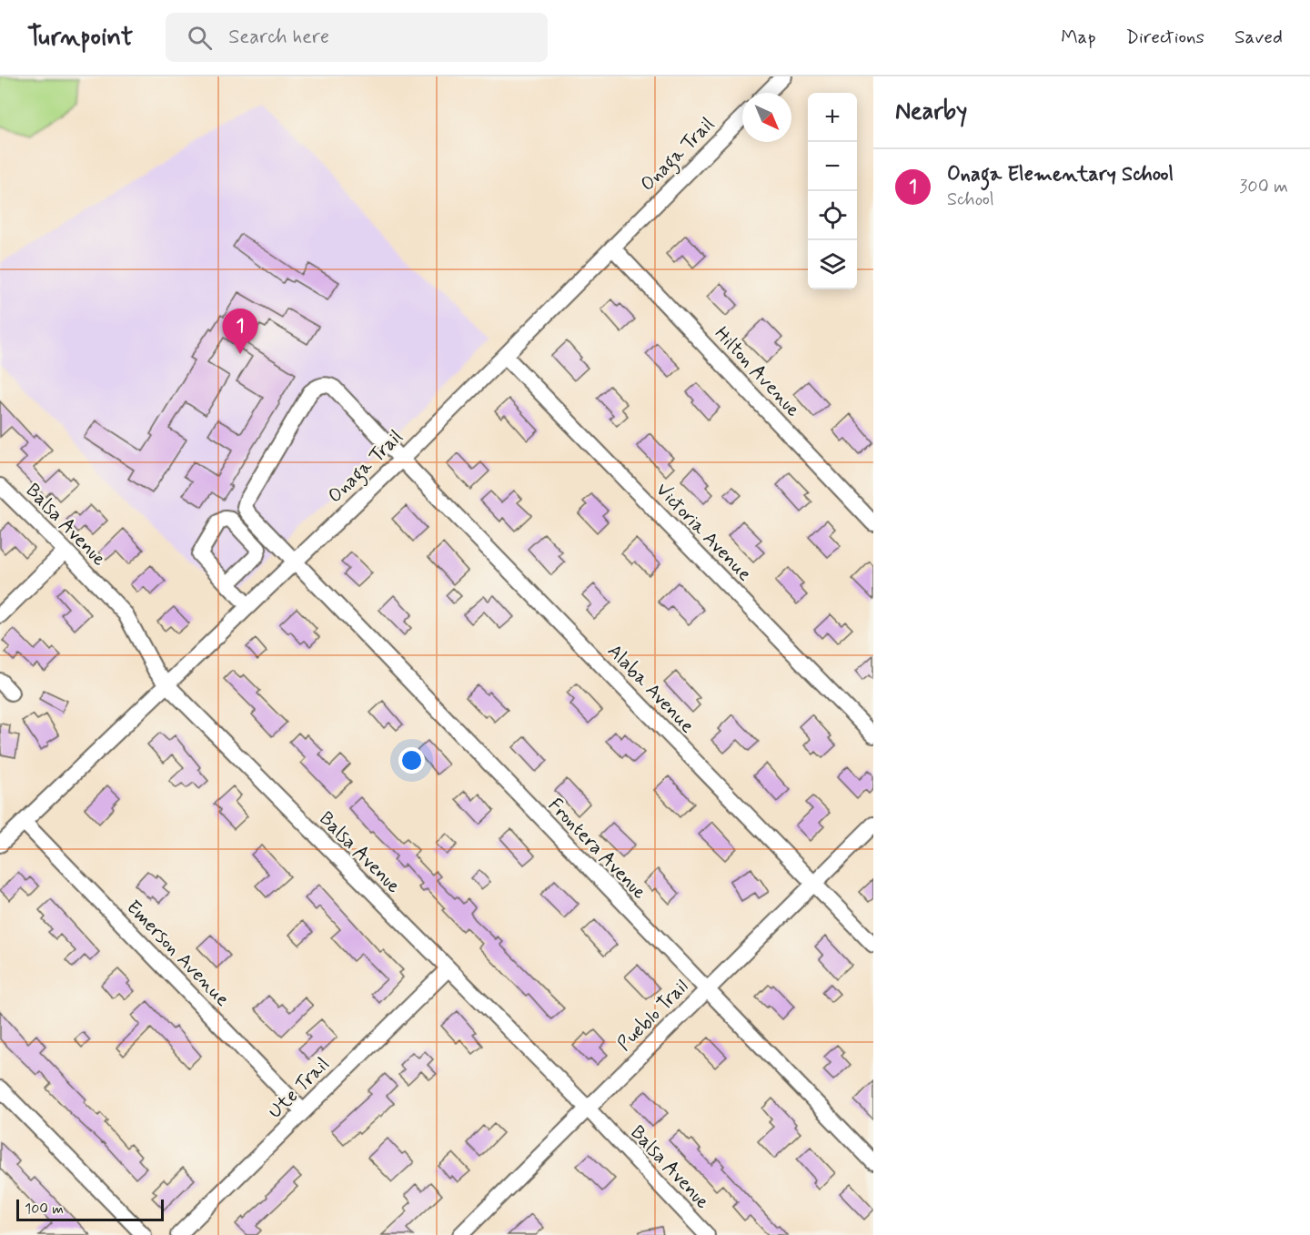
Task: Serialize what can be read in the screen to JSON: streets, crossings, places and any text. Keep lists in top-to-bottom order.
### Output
{
  "streets": {
    "street": [
      "Onaga Trail",
      "Hilton Avenue",
      "Balsa Avenue",
      "Victoria Avenue",
      "Alaba Avenue",
      "Frontera Avenue",
      "Emerson Avenue",
      "Pueblo Trail",
      "Ute Trail"
    ]
  },
  "crossings": [
    ["Onaga Trail", "Hilton Avenue"],
    ["Onaga Trail", "Balsa Avenue"],
    ["Onaga Trail", "Victoria Avenue"],
    ["Onaga Trail", "Alaba Avenue"],
    ["Onaga Trail", "Frontera Avenue"],
    ["Onaga Trail", "Emerson Avenue"],
    ["Balsa Avenue", "Pueblo Trail"],
    ["Balsa Avenue", "Ute Trail"],
    ["Alaba Avenue", "Frontera Avenue"],
    ["Alaba Avenue", "Pueblo Trail"],
    ["Frontera Avenue", "Pueblo Trail"],
    ["Emerson Avenue", "Ute Trail"]
  ],
  "scale_bar": "100 m",
  "north": "bottom right",
  "page": {
    "header": "Turnpoint",
    "search": "Search here",
    "nav": ["Map", "Directions", "Saved"],
    "heading": "Nearby",
    "map_buttons": ["+", "−"],
    "list": [
      {
        "mark": "1",
        "name": "Onaga Elementary School",
        "note": "School",
        "value": "300 m"
      }
    ],
    "pins": "1",
    "scale": "100 m"
  }
}
